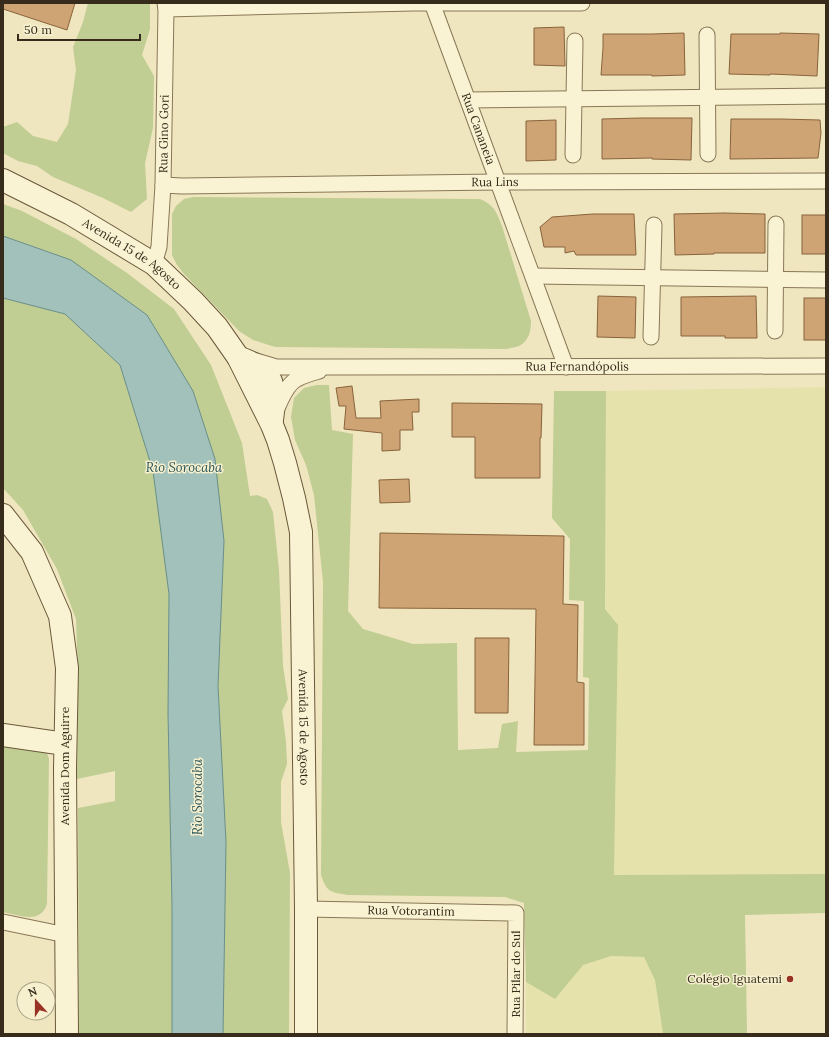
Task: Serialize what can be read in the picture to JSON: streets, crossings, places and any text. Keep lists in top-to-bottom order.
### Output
{
  "streets": {
    "main road": ["Avenida 15 de Agosto", "Avenida Dom Aguirre"],
    "street": [
      "Rua Cananeia",
      "Rua Gino Gori",
      "Rua Lins",
      "Rua Fernandópolis",
      "Rua Votorantim",
      "Rua Pilar do Sul"
    ]
  },
  "crossings": [
    ["Rua Cananeia", "Rua Lins"],
    ["Rua Cananeia", "Rua Fernandópolis"],
    ["Rua Gino Gori", "Rua Lins"],
    ["Rua Gino Gori", "Avenida 15 de Agosto"],
    ["Avenida 15 de Agosto", "Rua Fernandópolis"],
    ["Avenida 15 de Agosto", "Rua Votorantim"],
    ["Rua Votorantim", "Rua Pilar do Sul"]
  ],
  "water": ["Rio Sorocaba"],
  "places": ["Colégio Iguatemi"],
  "scale_bar": "50 m",
  "north": "top"
}
